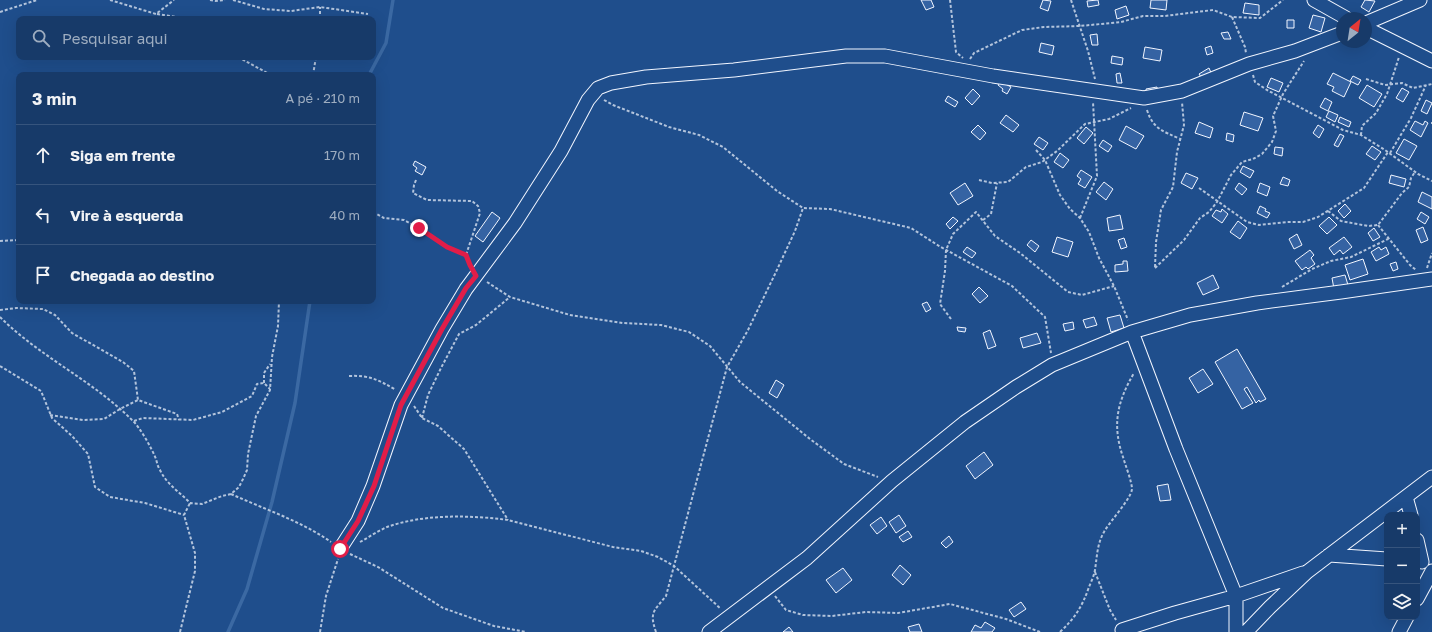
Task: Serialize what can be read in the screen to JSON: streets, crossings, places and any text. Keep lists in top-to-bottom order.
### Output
{
  "north": "top right",
  "page": {
    "search": "Pesquisar aqui",
    "heading": ["3 min", "A pé · 210 m"],
    "list": [
      ["Siga em frente", "170 m"],
      ["Vire à esquerda", "40 m"],
      "Chegada ao destino"
    ],
    "map_buttons": ["+", "−"]
  }
}
